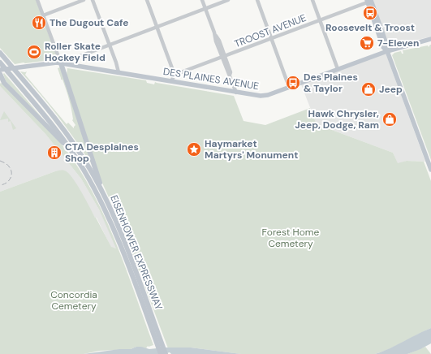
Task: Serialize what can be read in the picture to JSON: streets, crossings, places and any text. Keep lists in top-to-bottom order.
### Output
{
  "streets": {
    "highway": ["EISENHOWER EXPRESSWAY"],
    "main road": ["DES PLAINES AVENUE"],
    "street": ["TROOST AVENUE"]
  },
  "parks": ["Forest Home Cemetery", "Concordia Cemetery"],
  "places": {
    "bus stop": ["Roosevelt & Troost", "Des Plaines & Taylor"],
    "restaurant": ["The Dugout Cafe"],
    "supermarket": ["7-Eleven"],
    "sports": ["Roller Skate Hockey Field"],
    "shop": ["Jeep", "Hawk Chrysler, Jeep, Dodge, Ram"],
    "place": ["Haymarket Martyrs' Monument"],
    "building": ["CTA Desplaines Shop"]
  }
}
